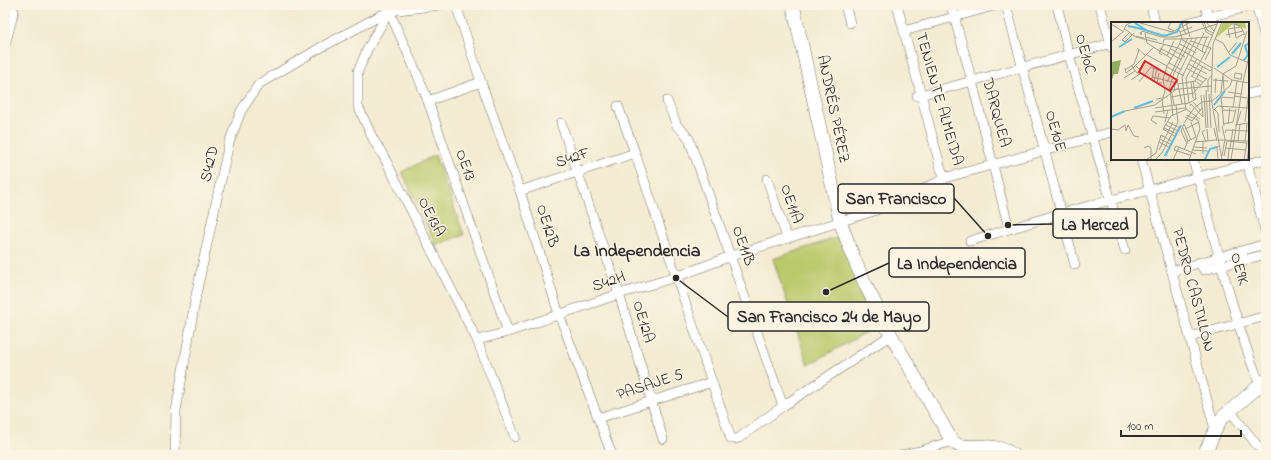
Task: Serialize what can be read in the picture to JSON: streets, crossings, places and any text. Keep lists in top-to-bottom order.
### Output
{
  "streets": {
    "street": [
      "OE10C",
      "TENIENTE ALMEIDA",
      "ANDRÉS PÉREZ",
      "DARQUEA",
      "OE10E",
      "S42F",
      "S42D",
      "OE13",
      "OE11A",
      "OE13A",
      "OE12B",
      "OE11B",
      "OE9K",
      "S42H",
      "PEDRO CASTILLÓN",
      "OE12A",
      "PASAJE 5"
    ]
  },
  "crossings": [
    ["OE10C", "S42H"],
    ["TENIENTE ALMEIDA", "S42H"],
    ["ANDRÉS PÉREZ", "S42H"],
    ["DARQUEA", "S42H"],
    ["OE10E", "S42H"],
    ["S42F", "OE12B"],
    ["S42F", "OE12A"],
    ["S42D", "OE13"],
    ["S42D", "OE13A"],
    ["OE13", "OE13A"],
    ["OE13", "S42H"],
    ["OE11A", "S42H"],
    ["OE13A", "S42H"],
    ["OE12B", "S42H"],
    ["OE12B", "PASAJE 5"],
    ["OE11B", "S42H"],
    ["S42H", "OE12A"],
    ["OE12A", "PASAJE 5"]
  ],
  "districts": ["La Independencia"],
  "places": [
    "La Merced",
    "San Francisco",
    "San Francisco 24 de Mayo",
    "La Independencia"
  ],
  "scale_bar": "100 m"
}
